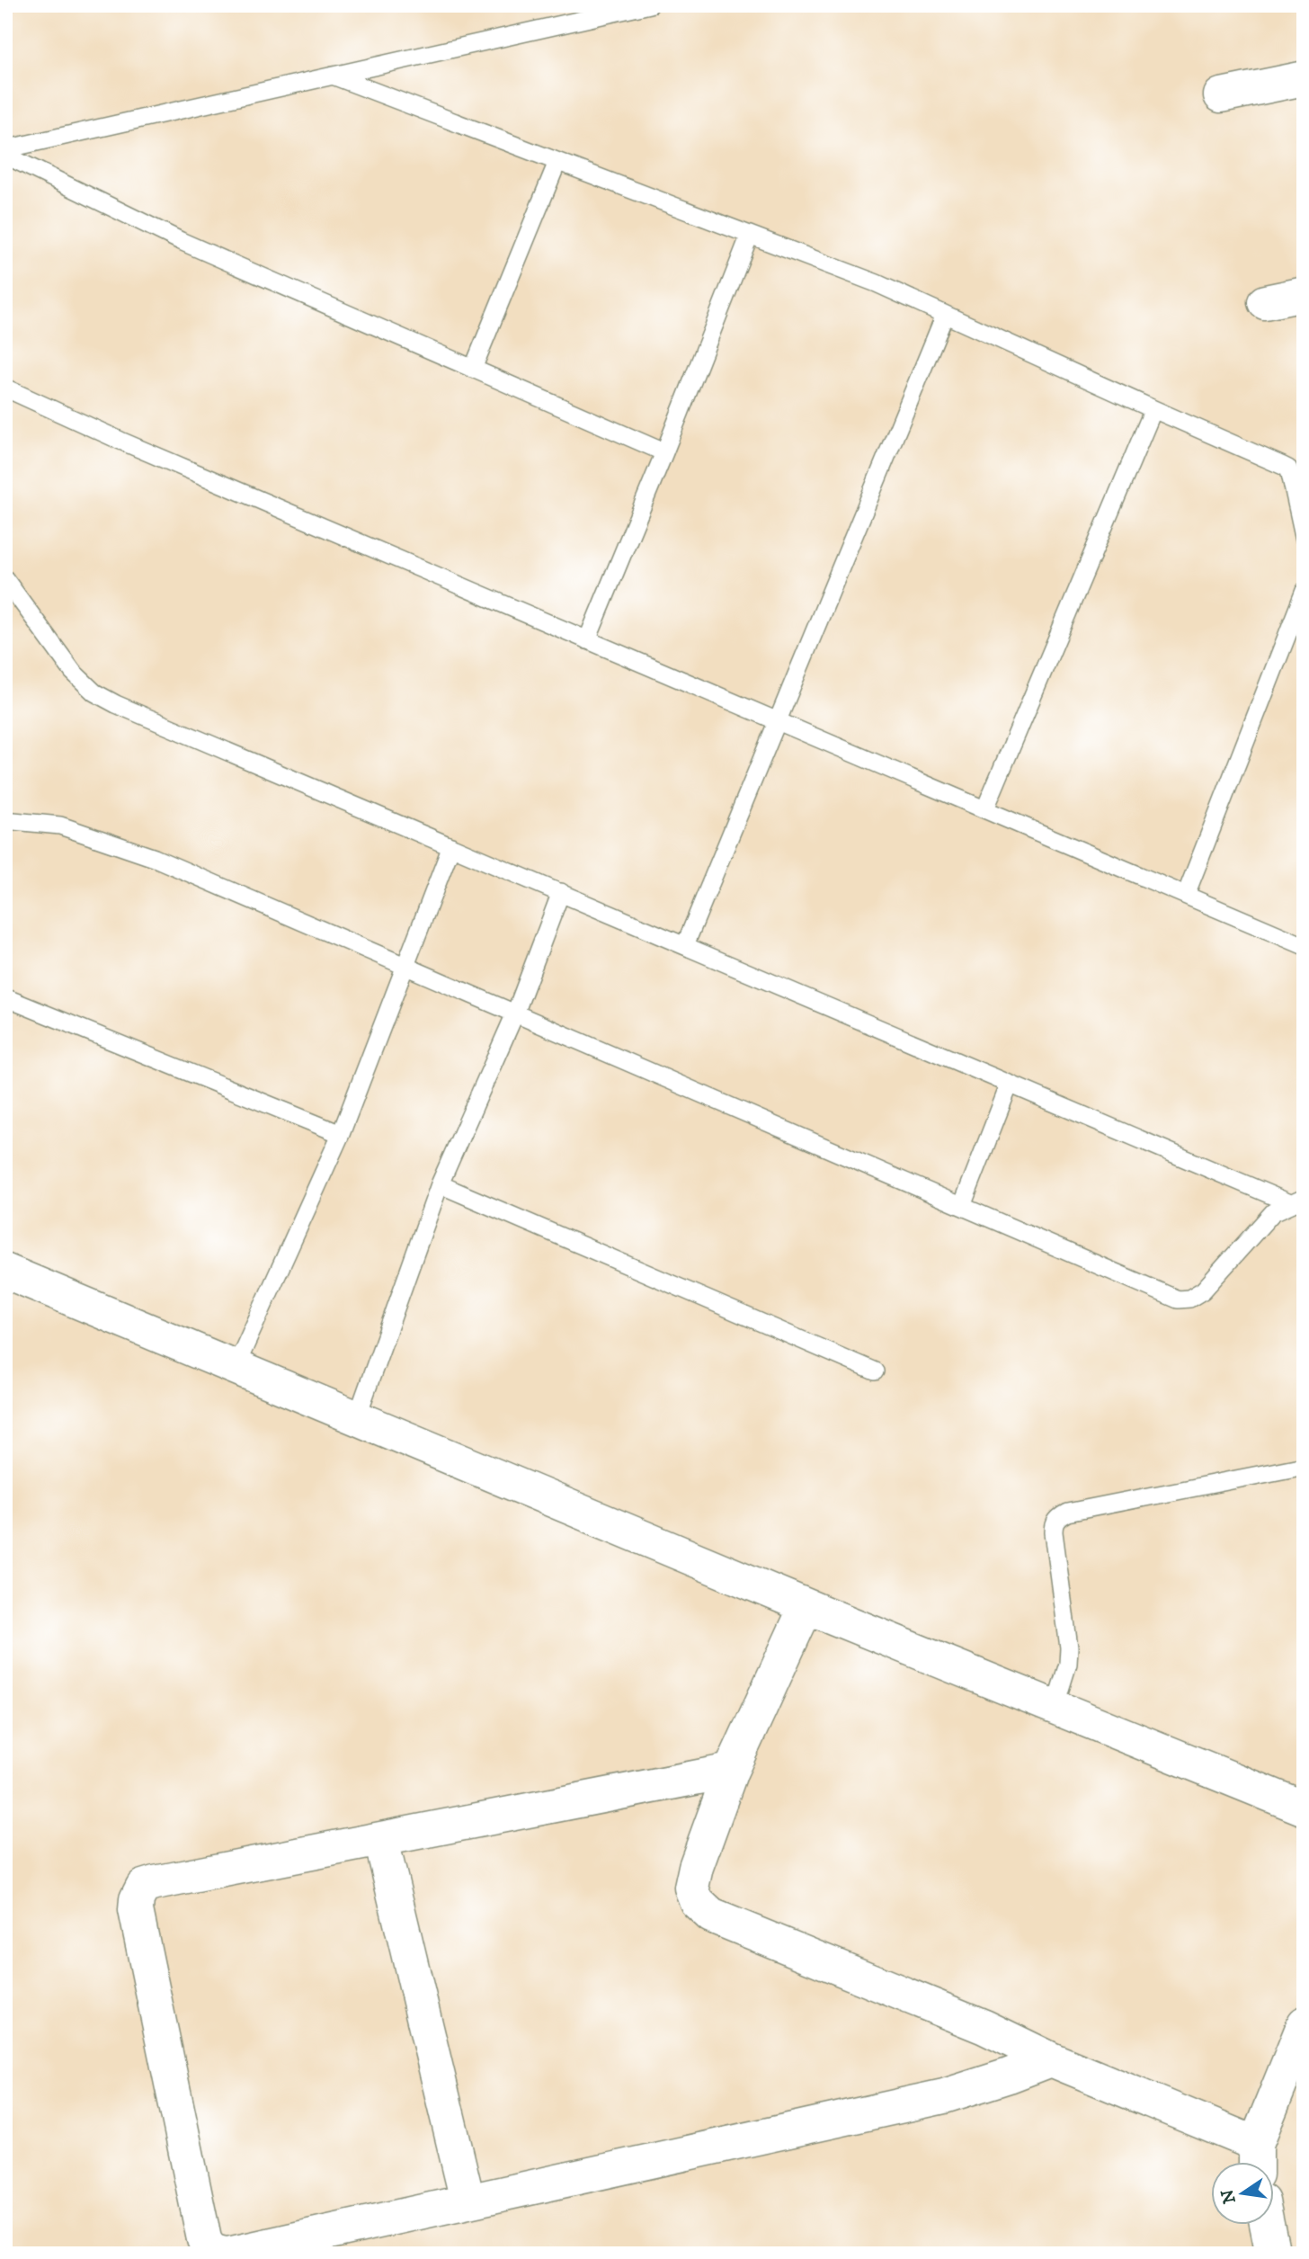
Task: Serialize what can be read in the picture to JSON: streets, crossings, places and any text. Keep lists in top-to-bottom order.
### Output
{
  "north": "left"
}
